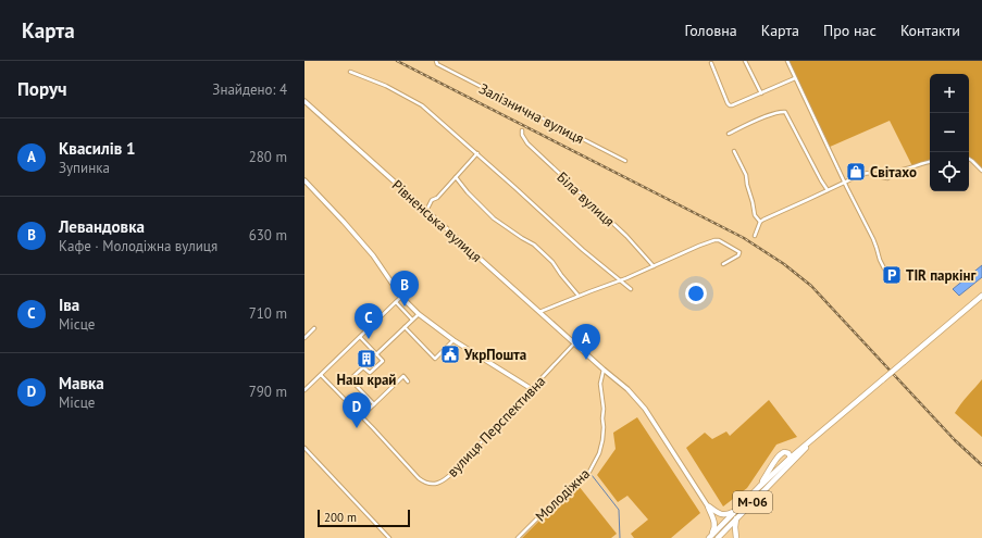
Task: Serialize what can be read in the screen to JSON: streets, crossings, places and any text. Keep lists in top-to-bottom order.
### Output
{
  "streets": {
    "highway": ["М-06"],
    "main road": ["Рівненська вулиця"],
    "street": [
      "Залізнична вулиця",
      "Біла вулиця",
      "вулиця Перспективна",
      "Молодіжна"
    ]
  },
  "crossings": [
    ["Рівненська вулиця", "вулиця Перспективна"],
    ["Рівненська вулиця", "Молодіжна"]
  ],
  "places": {
    "shop": ["Світахо"],
    "parking": ["TIR паркінг"],
    "public building": ["УкрПошта"],
    "building": ["Наш край"]
  },
  "scale_bar": "200 m",
  "page": {
    "header": "Карта",
    "nav": [
      "Головна",
      "Карта",
      "Про нас",
      "Контакти"
    ],
    "heading": ["Поруч", "Знайдено: 4"],
    "map_buttons": ["+", "−"],
    "list": [
      {
        "mark": "A",
        "name": "Квасилів 1",
        "note": "Зупинка",
        "value": "280 m"
      },
      {
        "mark": "B",
        "name": "Левандовка",
        "note": "Кафе · Молодіжна вулиця",
        "value": "630 m"
      },
      {
        "mark": "C",
        "name": "Іва",
        "note": "Місце",
        "value": "710 m"
      },
      {
        "mark": "D",
        "name": "Мавка",
        "note": "Місце",
        "value": "790 m"
      }
    ],
    "pins": [
      "B",
      "C",
      "A",
      "D"
    ],
    "scale": "200 m"
  }
}
